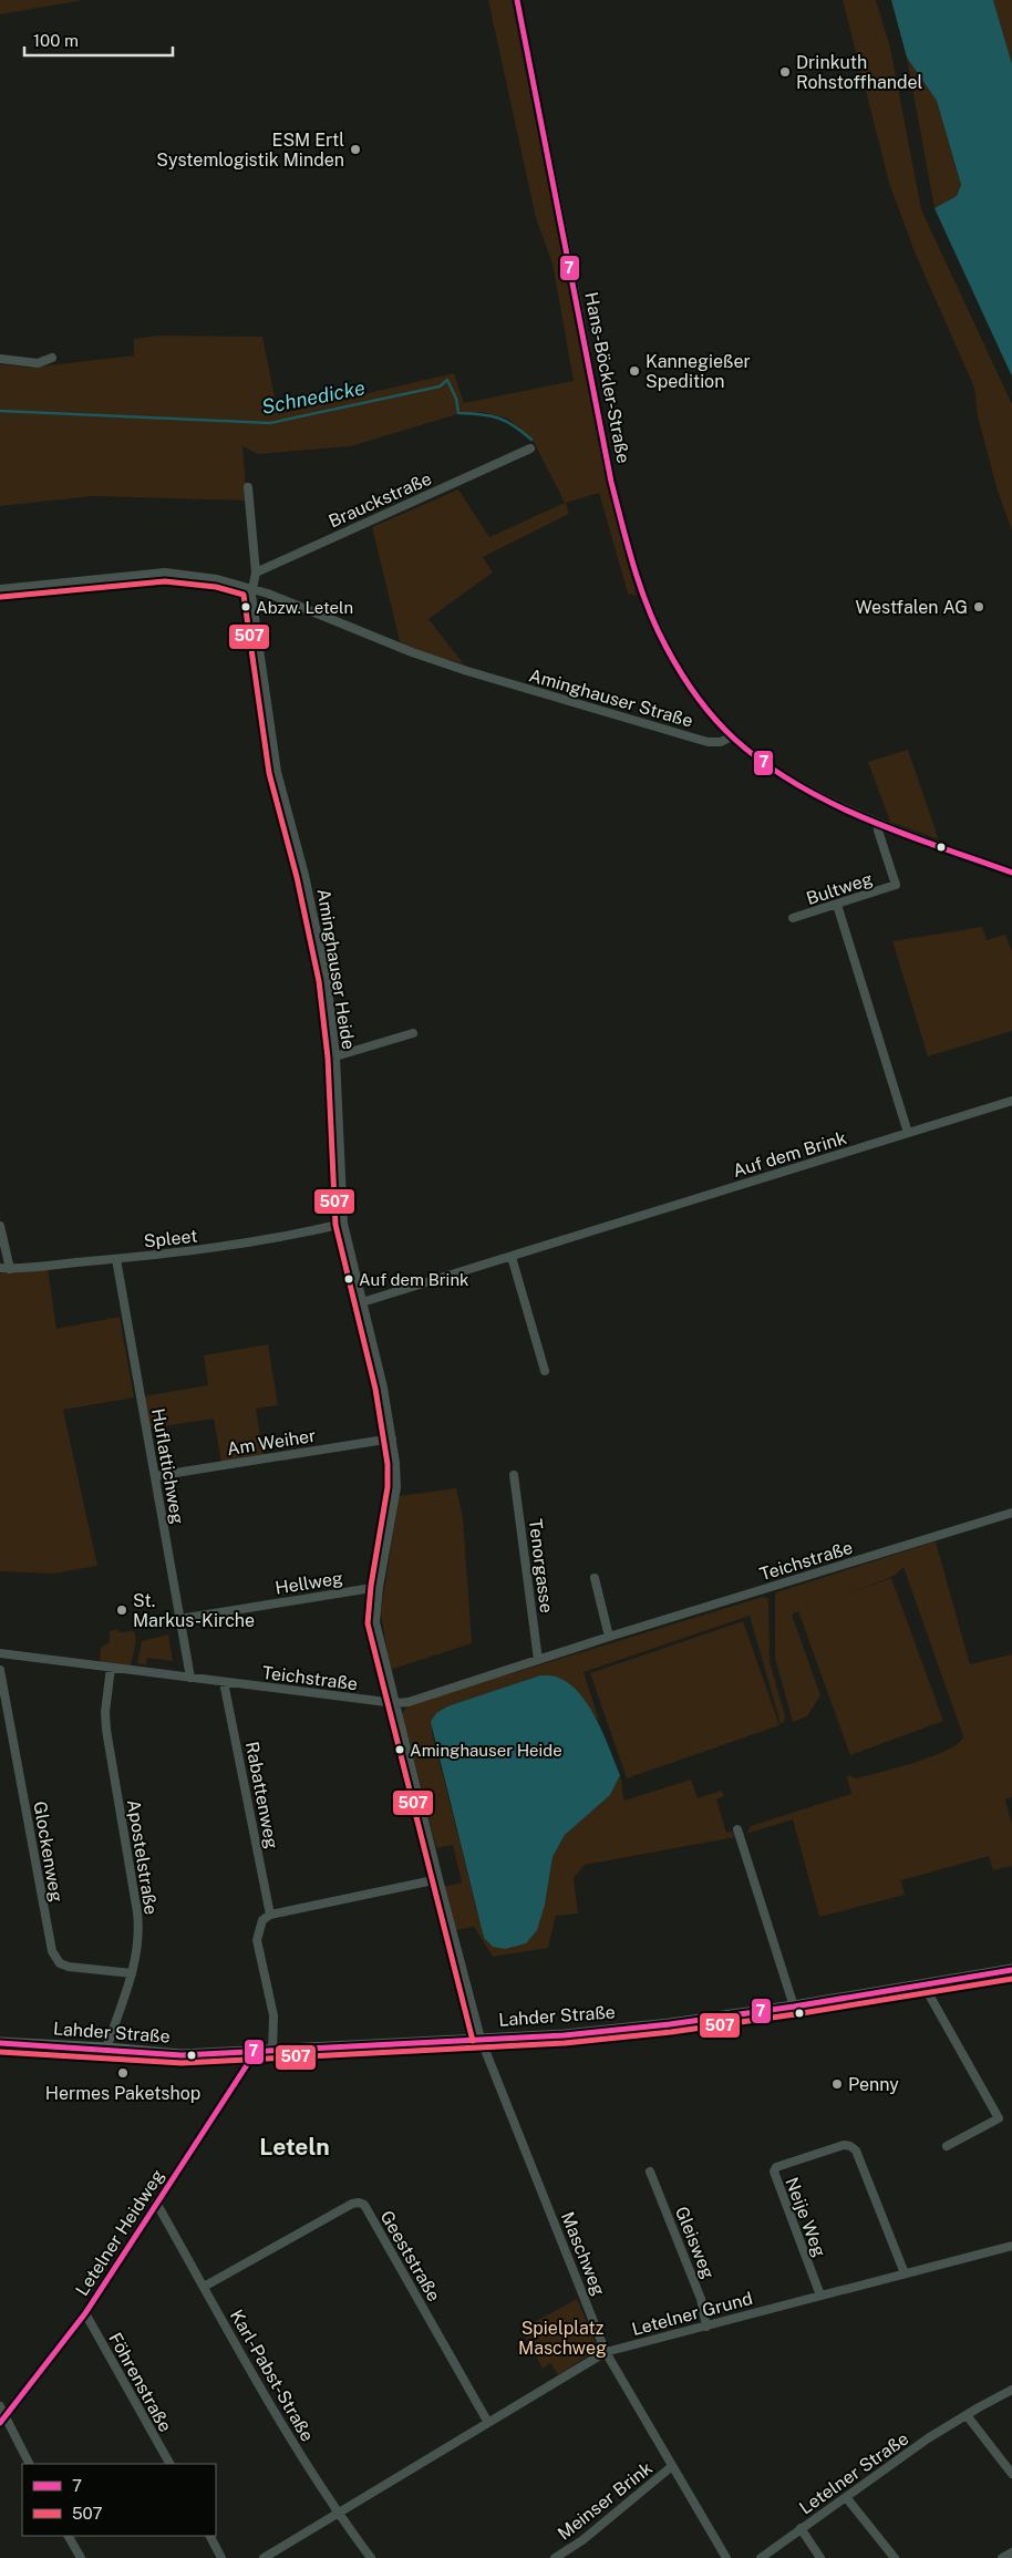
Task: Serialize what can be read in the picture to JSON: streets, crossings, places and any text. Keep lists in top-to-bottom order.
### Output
{
  "streets": {
    "street": [
      "Hans-Böckler-Straße",
      "Brauckstraße",
      "Aminghauser Straße",
      "Bultweg",
      "Aminghauser Heide",
      "Auf dem Brink",
      "Spleet",
      "Am Weiher",
      "Huflattichweg",
      "Teichstraße",
      "Tenorgasse",
      "Hellweg",
      "Rabattenweg",
      "Glockenweg",
      "Apostelstraße",
      "Lahder Straße",
      "Neije Weg",
      "Letelner Heidweg",
      "Gleisweg",
      "Maschweg",
      "Geeststraße",
      "Letelner Grund",
      "Karl-Pabst-Straße",
      "Föhrenstraße",
      "Letelner Straße",
      "Meinser Brink"
    ]
  },
  "crossings": [
    ["Hans-Böckler-Straße", "Aminghauser Straße"],
    ["Aminghauser Straße", "Aminghauser Heide"],
    ["Aminghauser Heide", "Auf dem Brink"],
    ["Aminghauser Heide", "Spleet"],
    ["Aminghauser Heide", "Am Weiher"],
    ["Aminghauser Heide", "Teichstraße"],
    ["Aminghauser Heide", "Hellweg"],
    ["Aminghauser Heide", "Lahder Straße"],
    ["Aminghauser Heide", "Maschweg"],
    ["Spleet", "Huflattichweg"],
    ["Am Weiher", "Huflattichweg"],
    ["Huflattichweg", "Teichstraße"],
    ["Huflattichweg", "Hellweg"],
    ["Teichstraße", "Tenorgasse"],
    ["Teichstraße", "Rabattenweg"],
    ["Teichstraße", "Apostelstraße"],
    ["Glockenweg", "Apostelstraße"],
    ["Apostelstraße", "Lahder Straße"],
    ["Lahder Straße", "Letelner Heidweg"],
    ["Lahder Straße", "Maschweg"],
    ["Neije Weg", "Letelner Grund"],
    ["Letelner Heidweg", "Karl-Pabst-Straße"],
    ["Letelner Heidweg", "Föhrenstraße"],
    ["Gleisweg", "Letelner Grund"],
    ["Maschweg", "Letelner Grund"],
    ["Maschweg", "Meinser Brink"],
    ["Geeststraße", "Letelner Grund"],
    ["Geeststraße", "Karl-Pabst-Straße"],
    ["Letelner Grund", "Karl-Pabst-Straße"]
  ],
  "districts": ["Leteln"],
  "water": ["Schnedicke"],
  "parks": ["Spielplatz Maschweg"],
  "places": [
    "Drinkuth Rohstoffhandel",
    "ESM Ertl Systemlogistik Minden",
    "Kannegießer Spedition",
    "Abzw. Leteln",
    "Westfalen AG",
    "Auf dem Brink",
    "St. Markus-Kirche",
    "Aminghauser Heide",
    "Hermes Paketshop",
    "Penny"
  ],
  "lines": ["transit line 7", "transit line 507"],
  "legend": ["7", "507"],
  "scale_bar": "100 m"
}
